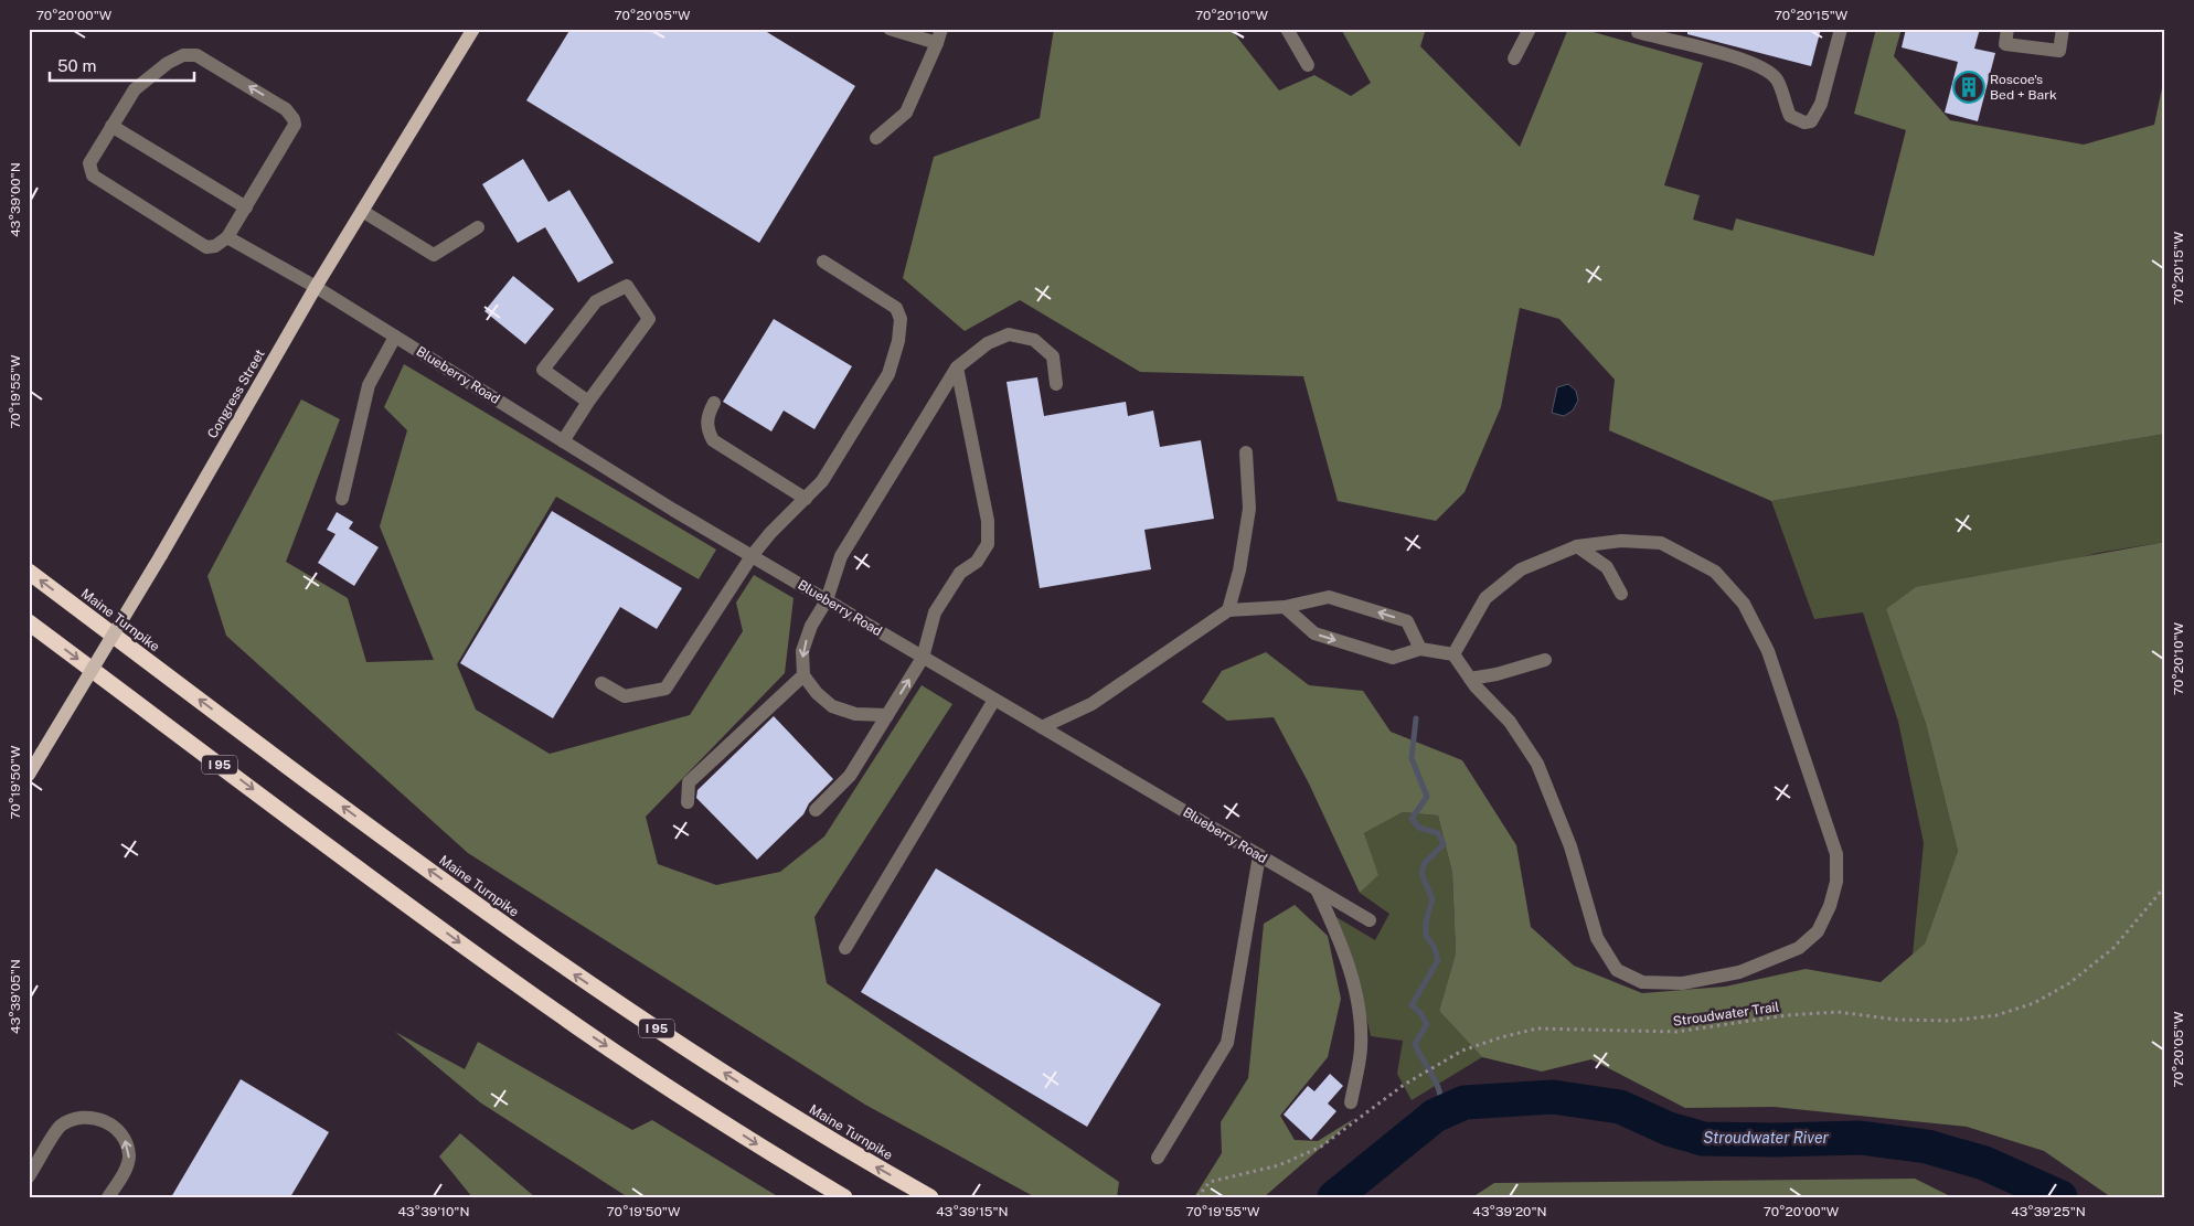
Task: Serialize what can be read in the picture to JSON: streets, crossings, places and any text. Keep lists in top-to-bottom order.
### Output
{
  "streets": {
    "highway": ["Maine Turnpike", "I 95"],
    "main road": ["Congress Street"],
    "street": ["Blueberry Road"],
    "path": ["Stroudwater Trail"]
  },
  "crossings": [
    ["Blueberry Road", "Congress Street"]
  ],
  "water": ["Stroudwater River"],
  "places": {
    "building": ["Roscoe's Bed + Bark"]
  },
  "scale_bar": "50 m",
  "coordinates": [
    "70°20'00\"W",
    "70°20'05\"W",
    "70°20'10\"W",
    "70°20'15\"W",
    "43°39'00\"N",
    "70°19'55\"W",
    "70°19'50\"W",
    "43°39'05\"N",
    "43°39'10\"N",
    "43°39'15\"N",
    "43°39'20\"N",
    "43°39'25\"N"
  ]
}
